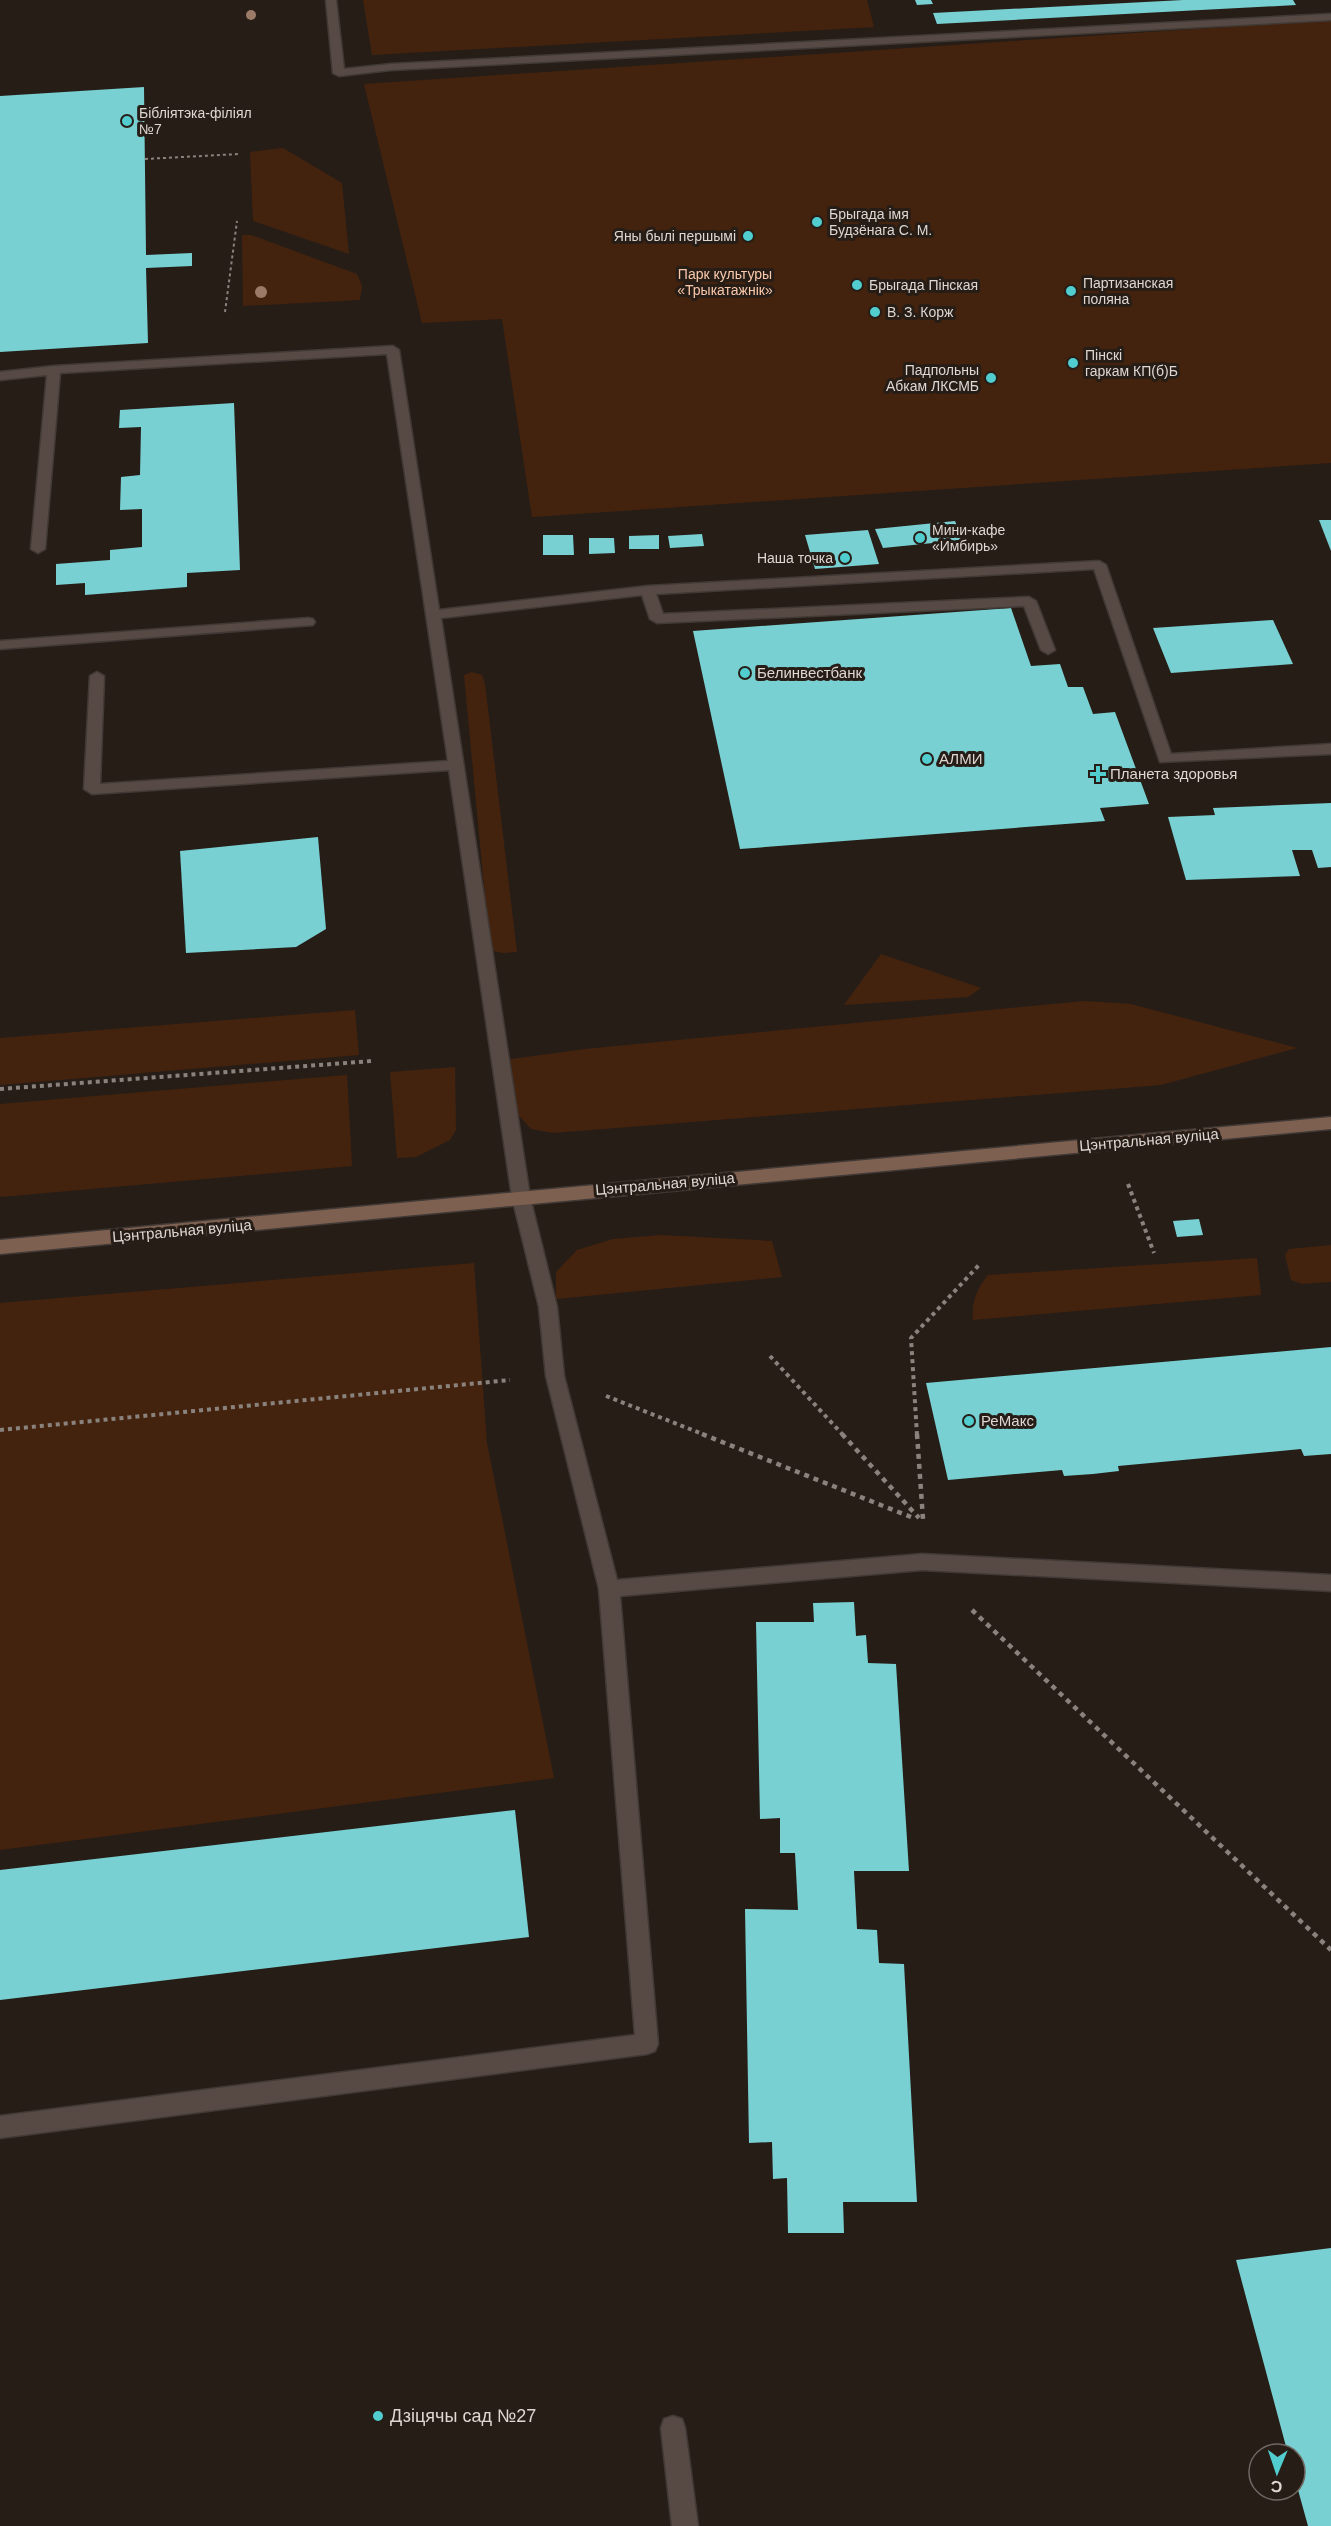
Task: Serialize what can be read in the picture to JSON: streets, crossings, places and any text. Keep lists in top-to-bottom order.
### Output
{
  "streets": {
    "main road": ["Цэнтральная вуліца"]
  },
  "parks": ["Парк культуры «Трыкатажнік»"],
  "places": {
    "other": [
      "Бібліятэка-філіял №7",
      "Брыгада імя Будзёнага С. М.",
      "Яны былі першымі",
      "Брыгада Пінская",
      "Партизанская поляна",
      "В. З. Корж",
      "Пінскі гаркам КП(б)Б",
      "Падпольны Абкам ЛКСМБ",
      "Мини-кафе «Имбирь»",
      "Наша точка",
      "Белинвестбанк",
      "АЛМИ",
      "РеМакс",
      "Дзіцячы сад №27"
    ],
    "health": ["Планета здоровья"]
  },
  "north": "bottom"
}
